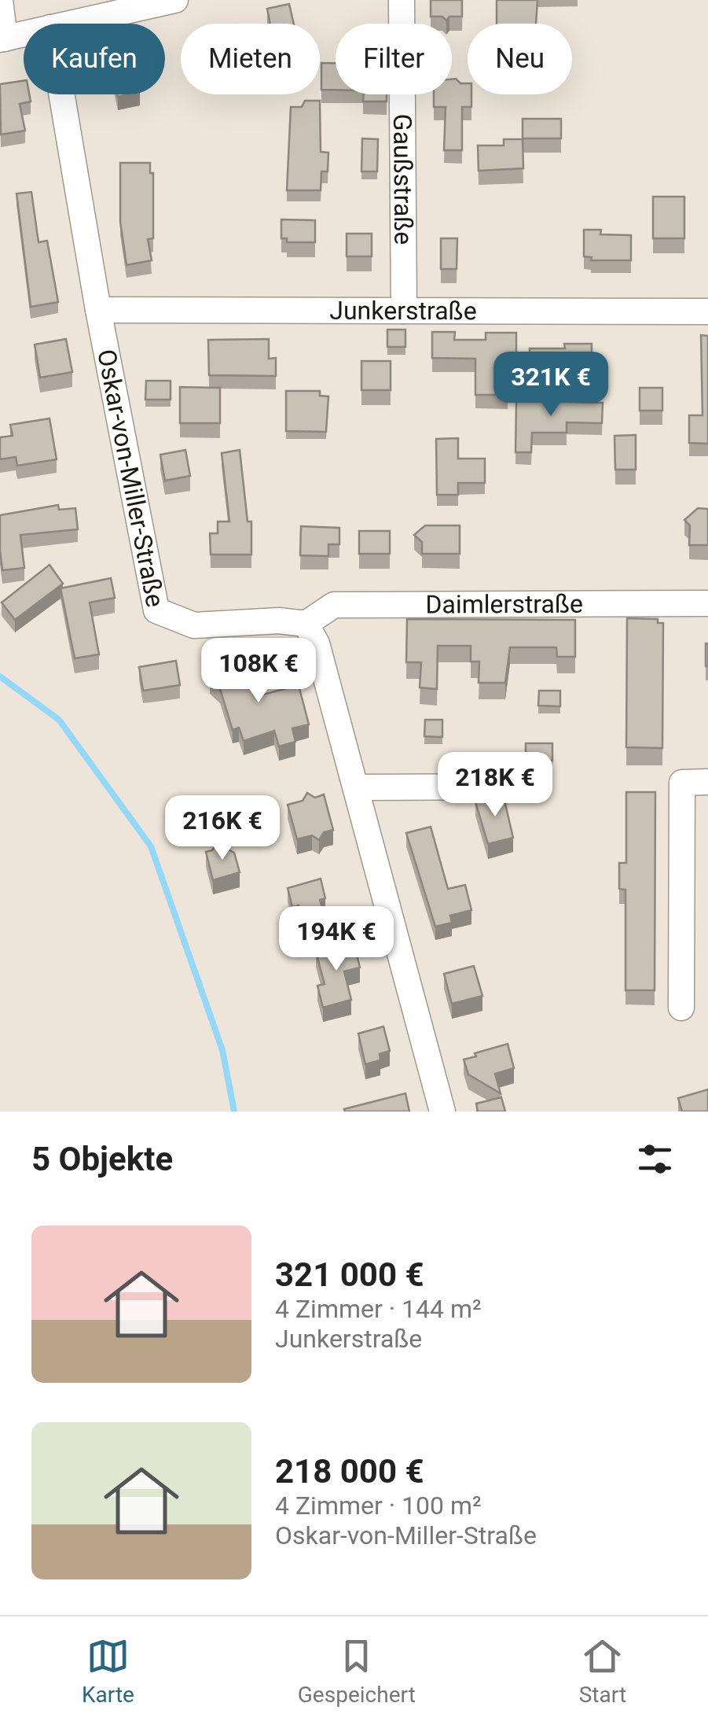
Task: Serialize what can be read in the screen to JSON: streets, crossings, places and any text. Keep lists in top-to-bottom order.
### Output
{
  "streets": {
    "street": [
      "Gaußstraße",
      "Junkerstraße",
      "Oskar-von-Miller-Straße",
      "Daimlerstraße"
    ]
  },
  "crossings": [
    ["Gaußstraße", "Junkerstraße"],
    ["Junkerstraße", "Oskar-von-Miller-Straße"],
    ["Oskar-von-Miller-Straße", "Daimlerstraße"]
  ],
  "page": {
    "chip": [
      "Kaufen",
      "Mieten",
      "Filter",
      "Neu"
    ],
    "price": [
      "321K €",
      "108K €",
      "218K €",
      "216K €",
      "194K €"
    ],
    "heading": "5 Objekte",
    "list": [
      {
        "name": "321 000 €",
        "note": "4 Zimmer · 144 m² · Junkerstraße"
      },
      {
        "name": "218 000 €",
        "note": "4 Zimmer · 100 m² · Oskar-von-Miller-Straße"
      }
    ],
    "tabs": ["Karte", "Gespeichert", "Start"]
  }
}
